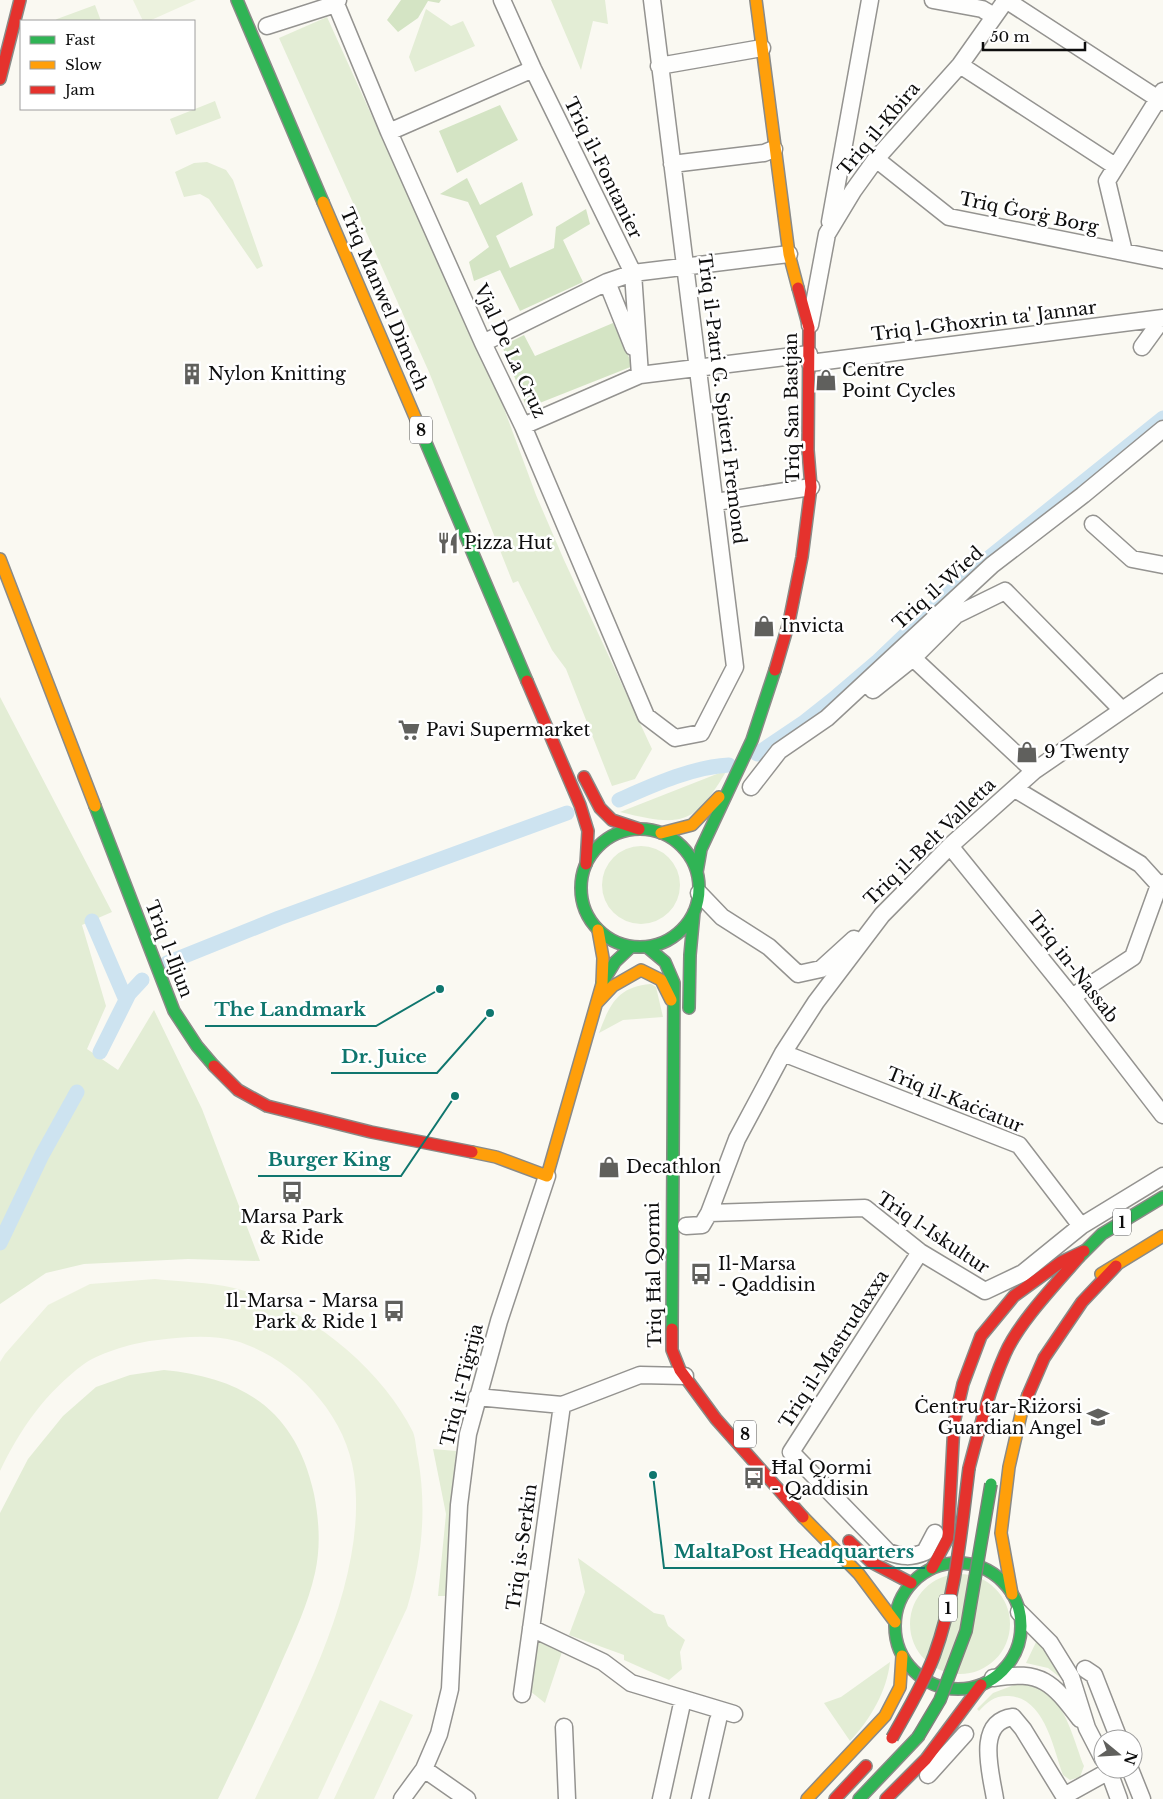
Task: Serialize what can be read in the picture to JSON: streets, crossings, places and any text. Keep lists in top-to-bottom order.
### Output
{
  "streets": {
    "main road": [
      "Triq Manwel Dimech",
      "Triq San Bastjan",
      "8",
      "Triq l-Iljun",
      "1",
      "Triq Ħal Qormi",
      "Triq it-Tiġrija"
    ],
    "street": [
      "Triq il-Kbira",
      "Triq il-Fontanier",
      "Triq Ġorġ Borg",
      "Triq l-Għoxrin ta' Jannar",
      "Vjal De La Cruz",
      "Triq il-Patri G. Spiteri Fremond",
      "Triq il-Wied",
      "Triq il-Belt Valletta",
      "Triq in-Nassab",
      "Triq il-Kaċċatur",
      "Triq l-Iskultur",
      "Triq il-Mastrudaxxa",
      "Triq is-Serkin"
    ]
  },
  "crossings": [
    ["Triq il-Kbira", "Triq Ġorġ Borg"],
    ["Triq il-Kbira", "Triq San Bastjan"],
    ["Triq il-Fontanier", "Triq l-Għoxrin ta' Jannar"],
    ["Triq Manwel Dimech", "Triq San Bastjan"],
    ["Triq Manwel Dimech", "8"],
    ["Triq Manwel Dimech", "Triq Ħal Qormi"],
    ["Triq Manwel Dimech", "Triq it-Tiġrija"],
    ["Triq l-Għoxrin ta' Jannar", "Vjal De La Cruz"],
    ["Triq l-Għoxrin ta' Jannar", "Triq il-Patri G. Spiteri Fremond"],
    ["Triq l-Għoxrin ta' Jannar", "Triq San Bastjan"],
    ["Vjal De La Cruz", "Triq il-Patri G. Spiteri Fremond"],
    ["Triq San Bastjan", "8"],
    ["Triq San Bastjan", "Triq Ħal Qormi"],
    ["Triq San Bastjan", "Triq it-Tiġrija"],
    ["8", "Triq Ħal Qormi"],
    ["8", "Triq it-Tiġrija"],
    ["Triq il-Belt Valletta", "Triq in-Nassab"],
    ["Triq il-Belt Valletta", "Triq il-Kaċċatur"],
    ["Triq il-Belt Valletta", "Triq l-Iskultur"],
    ["Triq l-Iljun", "Triq it-Tiġrija"],
    ["Triq il-Kaċċatur", "Triq l-Iskultur"],
    ["Triq l-Iskultur", "Triq il-Mastrudaxxa"],
    ["Triq Ħal Qormi", "Triq it-Tiġrija"]
  ],
  "places": {
    "building": ["Nylon Knitting"],
    "shop": [
      "Centre Point Cycles",
      "Invicta",
      "9 Twenty",
      "Decathlon"
    ],
    "restaurant": ["Pizza Hut"],
    "supermarket": ["Pavi Supermarket"],
    "other": [
      "The Landmark",
      "Dr. Juice",
      "Burger King",
      "MaltaPost Headquarters"
    ],
    "bus stop": [
      "Marsa Park & Ride",
      "Il-Marsa - Qaddisin",
      "Il-Marsa - Marsa Park & Ride 1",
      "Ħal Qormi - Qaddisin"
    ],
    "school or university": ["Ċentru tar-Riżorsi Guardian Angel"]
  },
  "legend": ["Fast", "Slow", "Jam"],
  "scale_bar": "50 m",
  "north": "right"
}
